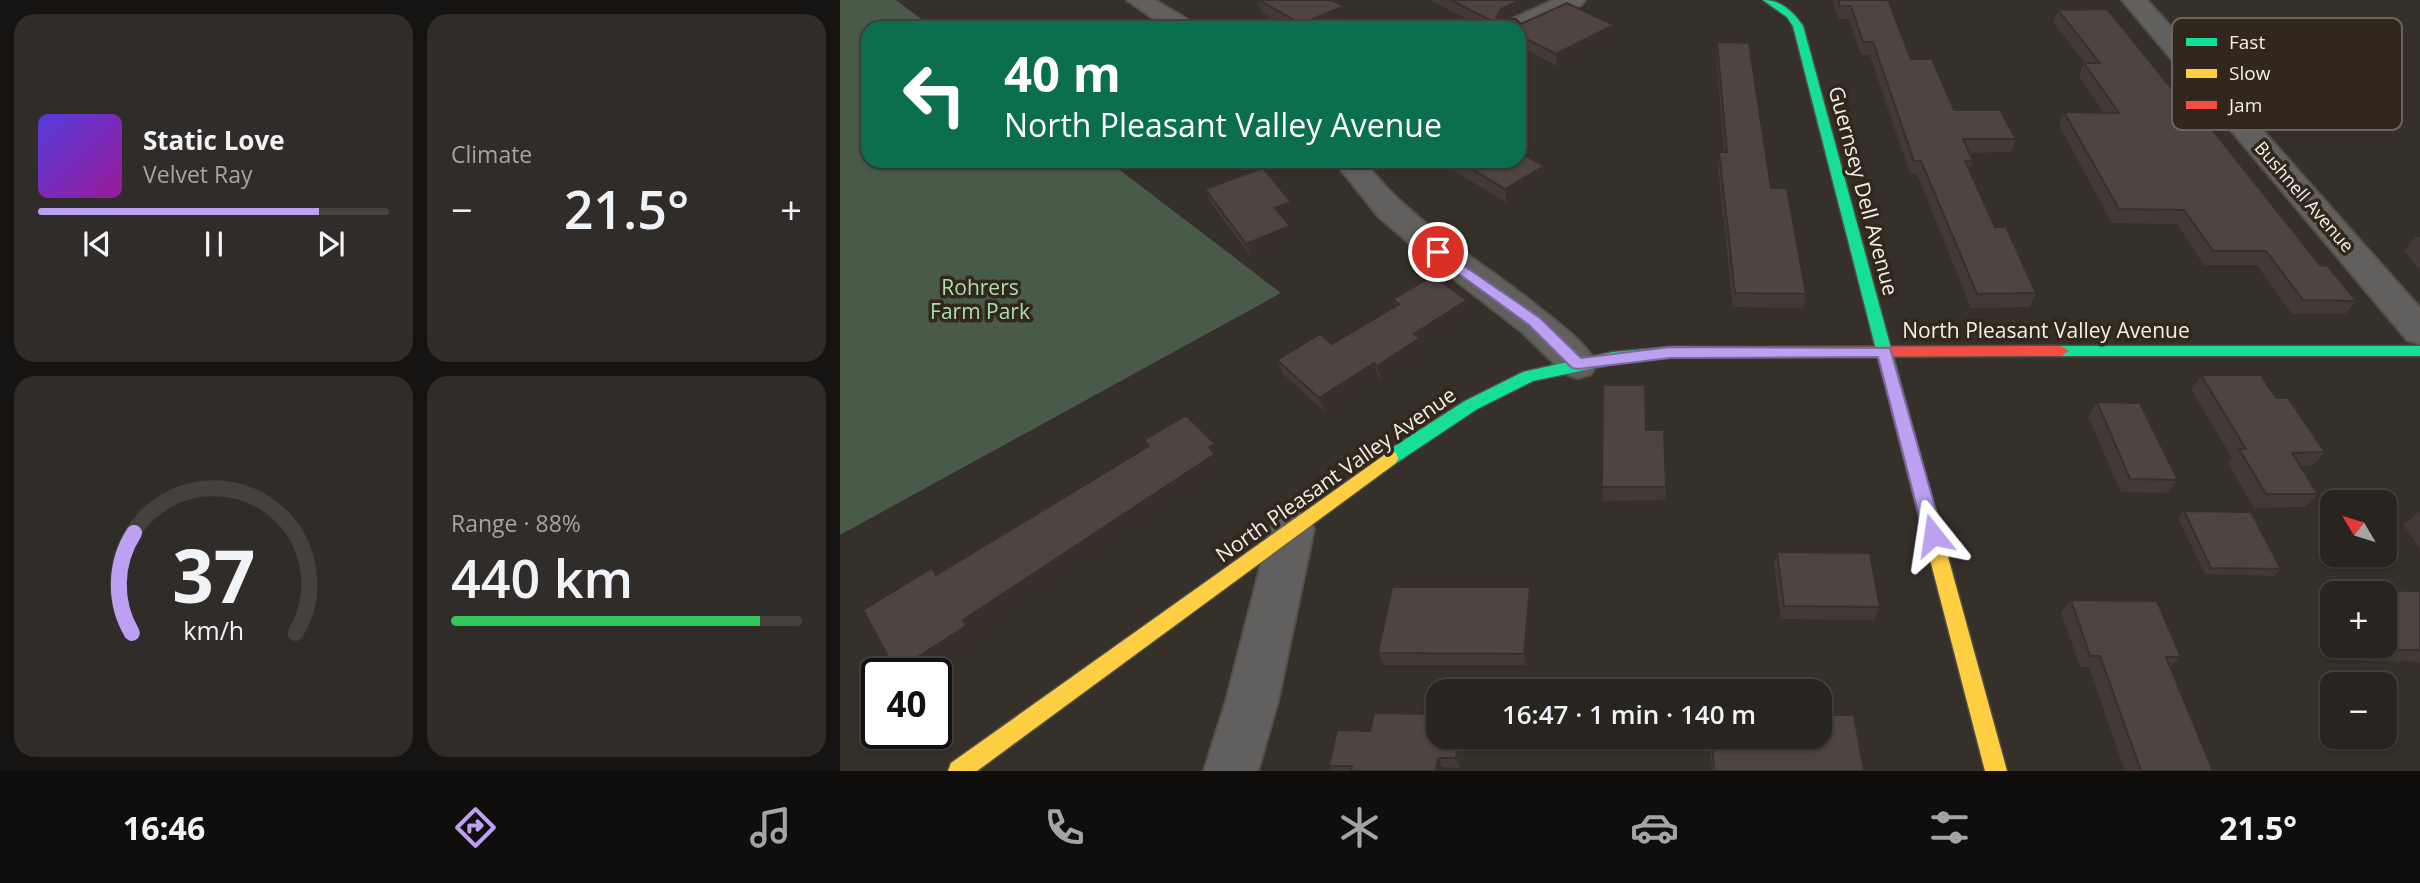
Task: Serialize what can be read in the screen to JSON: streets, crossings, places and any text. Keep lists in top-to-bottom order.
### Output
{
  "streets": {
    "street": ["Guernsey Dell Avenue", "Bushnell Avenue", "North Pleasant Valley Avenue"]
  },
  "crossings": [
    ["Guernsey Dell Avenue", "North Pleasant Valley Avenue"]
  ],
  "parks": ["Rohrers Farm Park"],
  "legend": ["Fast", "Slow", "Jam"],
  "north": "top left",
  "page": {
    "tile": [
      "Climate",
      ["Range · 88%", "440 km"]
    ],
    "turn": ["40 m", "North Pleasant Valley Avenue"],
    "song": ["Static Love", "Velvet Ray"],
    "heat": ["−", "21.5°", "+"],
    "map_buttons": ["+", "−"],
    "limit": "40",
    "trip": "16:47 · 1 min · 140 m",
    "tabs": ["16:46", "21.5°"],
    "gauge": ["37", "km/h"]
  }
}
